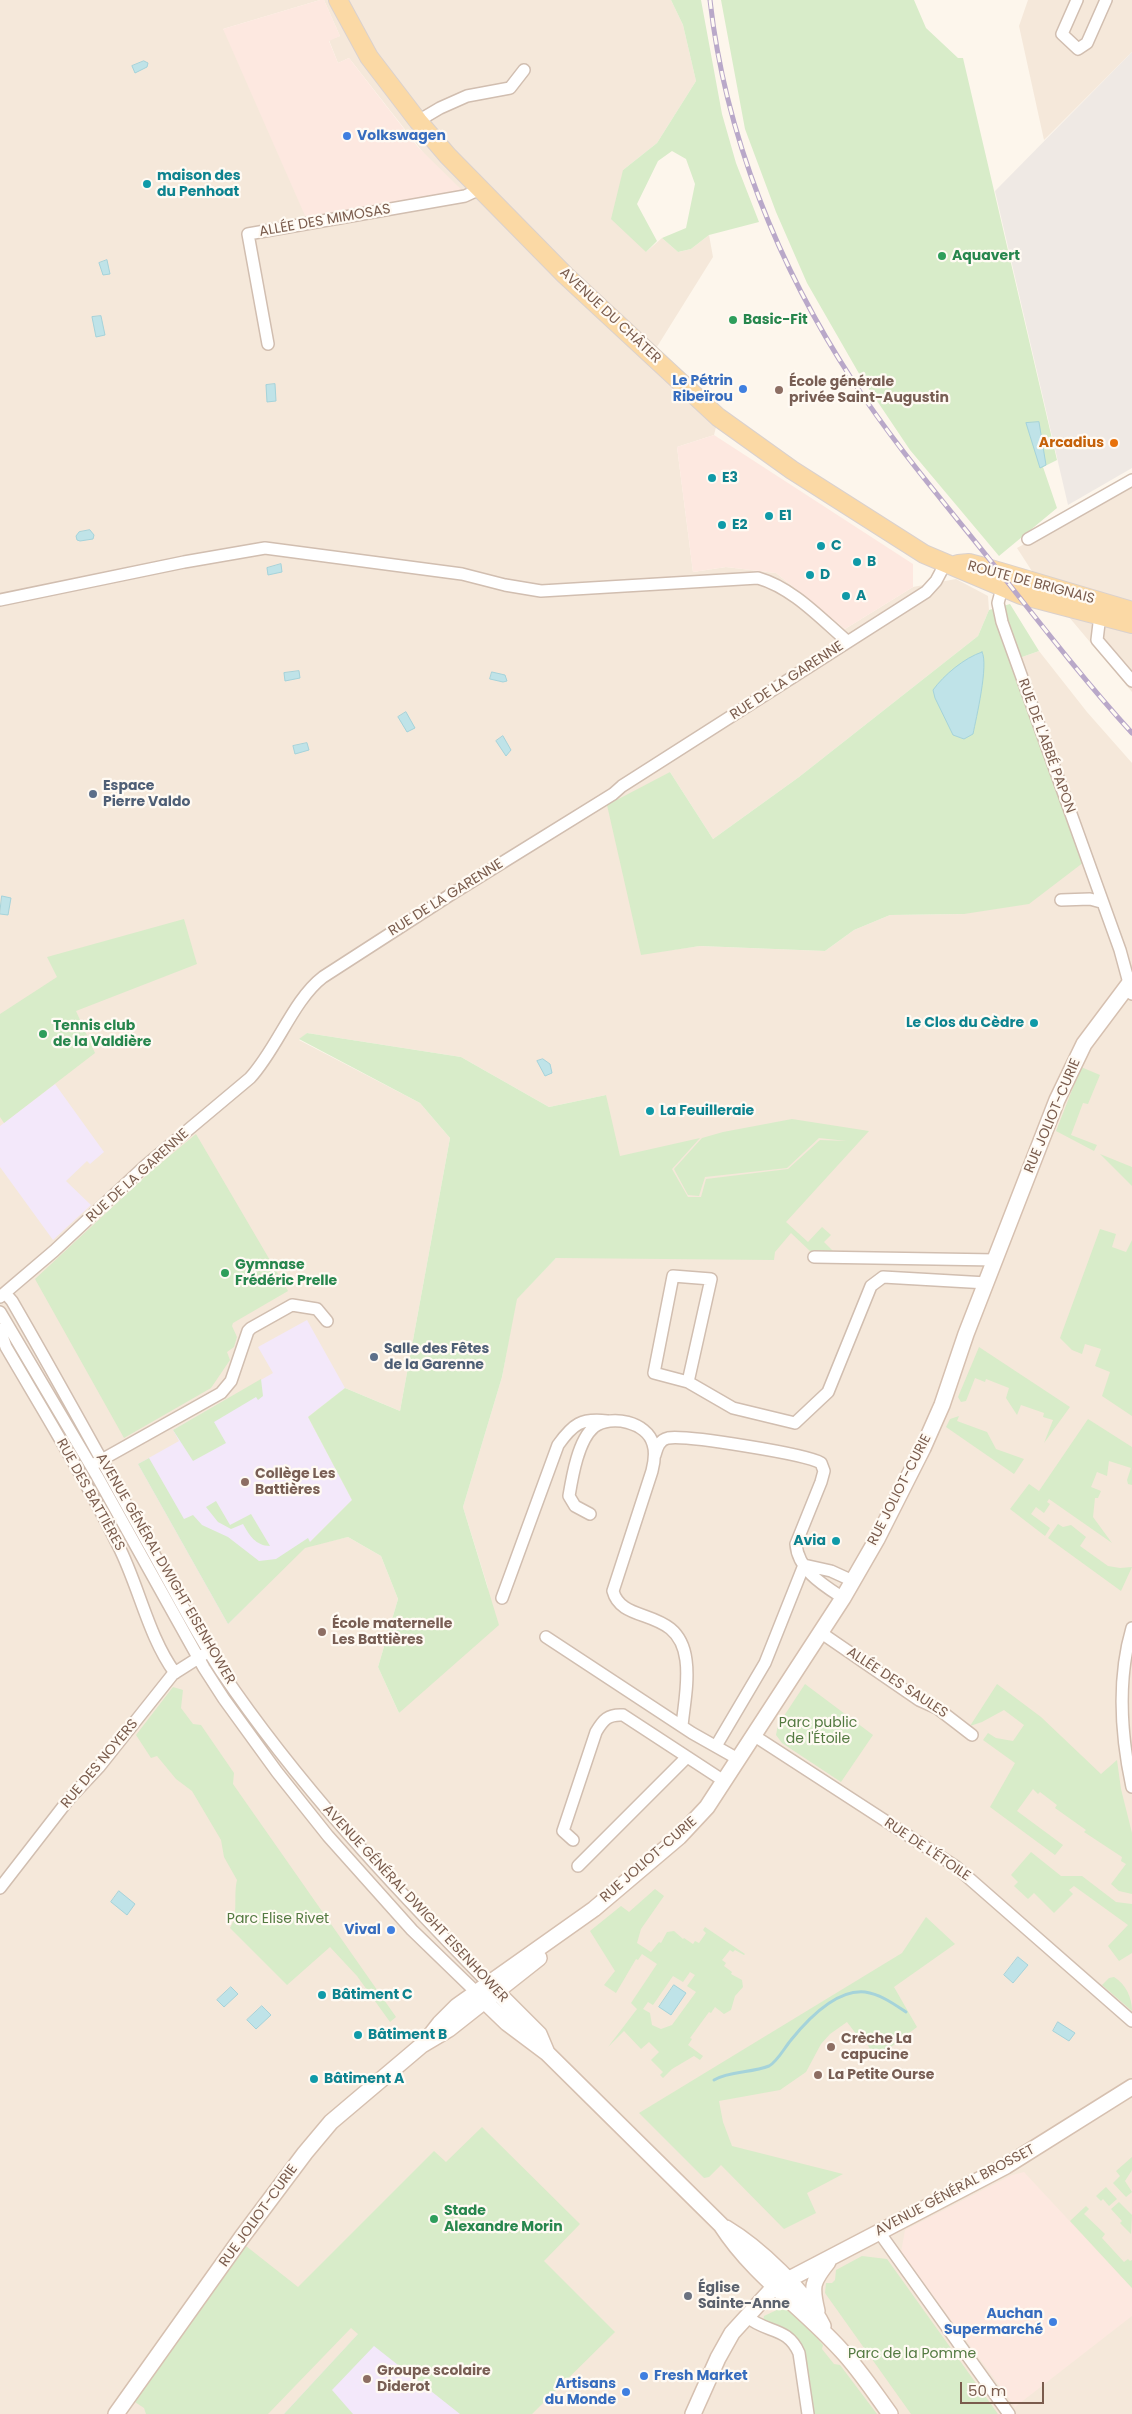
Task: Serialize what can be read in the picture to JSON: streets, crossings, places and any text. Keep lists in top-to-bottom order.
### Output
{
  "streets": {
    "main road": [
      "AVENUE DU CHÂTER",
      "ROUTE DE BRIGNAIS",
      "RUE JOLIOT-CURIE",
      "AVENUE GÉNÉRAL DWIGHT EISENHOWER",
      "AVENUE GÉNÉRAL BROSSET"
    ],
    "street": [
      "ALLÉE DES MIMOSAS",
      "RUE DE LA GARENNE",
      "RUE DE L'ABBÉ PAPON",
      "RUE DES BATTIÈRES",
      "ALLÉE DES SAULES",
      "RUE DES NOYERS",
      "RUE DE L'ÉTOILE"
    ]
  },
  "crossings": [
    ["ALLÉE DES MIMOSAS", "AVENUE DU CHÂTER"],
    ["AVENUE DU CHÂTER", "ROUTE DE BRIGNAIS"],
    ["AVENUE DU CHÂTER", "RUE DE LA GARENNE"],
    ["ROUTE DE BRIGNAIS", "RUE DE LA GARENNE"],
    ["ROUTE DE BRIGNAIS", "RUE DE L'ABBÉ PAPON"],
    ["RUE DE LA GARENNE", "AVENUE GÉNÉRAL DWIGHT EISENHOWER"],
    ["RUE DE L'ABBÉ PAPON", "RUE JOLIOT-CURIE"],
    ["RUE JOLIOT-CURIE", "AVENUE GÉNÉRAL DWIGHT EISENHOWER"],
    ["RUE JOLIOT-CURIE", "ALLÉE DES SAULES"],
    ["RUE JOLIOT-CURIE", "RUE DE L'ÉTOILE"],
    ["RUE DES BATTIÈRES", "AVENUE GÉNÉRAL DWIGHT EISENHOWER"],
    ["RUE DES BATTIÈRES", "RUE DES NOYERS"],
    ["AVENUE GÉNÉRAL DWIGHT EISENHOWER", "RUE DES NOYERS"],
    ["AVENUE GÉNÉRAL DWIGHT EISENHOWER", "AVENUE GÉNÉRAL BROSSET"]
  ],
  "parks": ["Parc public de l'Étoile", "Parc Elise Rivet", "Parc de la Pomme"],
  "places": [
    "Volkswagen",
    "maison des du Penhoat",
    "Aquavert",
    "Basic-Fit",
    "Le Pétrin Ribeïrou",
    "École générale privée Saint-Augustin",
    "Arcadius",
    "E3",
    "E1",
    "E2",
    "C",
    "B",
    "D",
    "A",
    "Espace Pierre Valdo",
    "Le Clos du Cèdre",
    "Tennis club de la Valdière",
    "La Feuilleraie",
    "Gymnase Frédéric Prelle",
    "Salle des Fêtes de la Garenne",
    "Collège Les Battières",
    "Avia",
    "École maternelle Les Battières",
    "Vival",
    "Bâtiment C",
    "Bâtiment B",
    "Crèche La capucine",
    "La Petite Ourse",
    "Bâtiment A",
    "Stade Alexandre Morin",
    "Église Sainte-Anne",
    "Auchan Supermarché",
    "Fresh Market",
    "Groupe scolaire Diderot",
    "Artisans du Monde"
  ],
  "scale_bar": "50 m"
}
